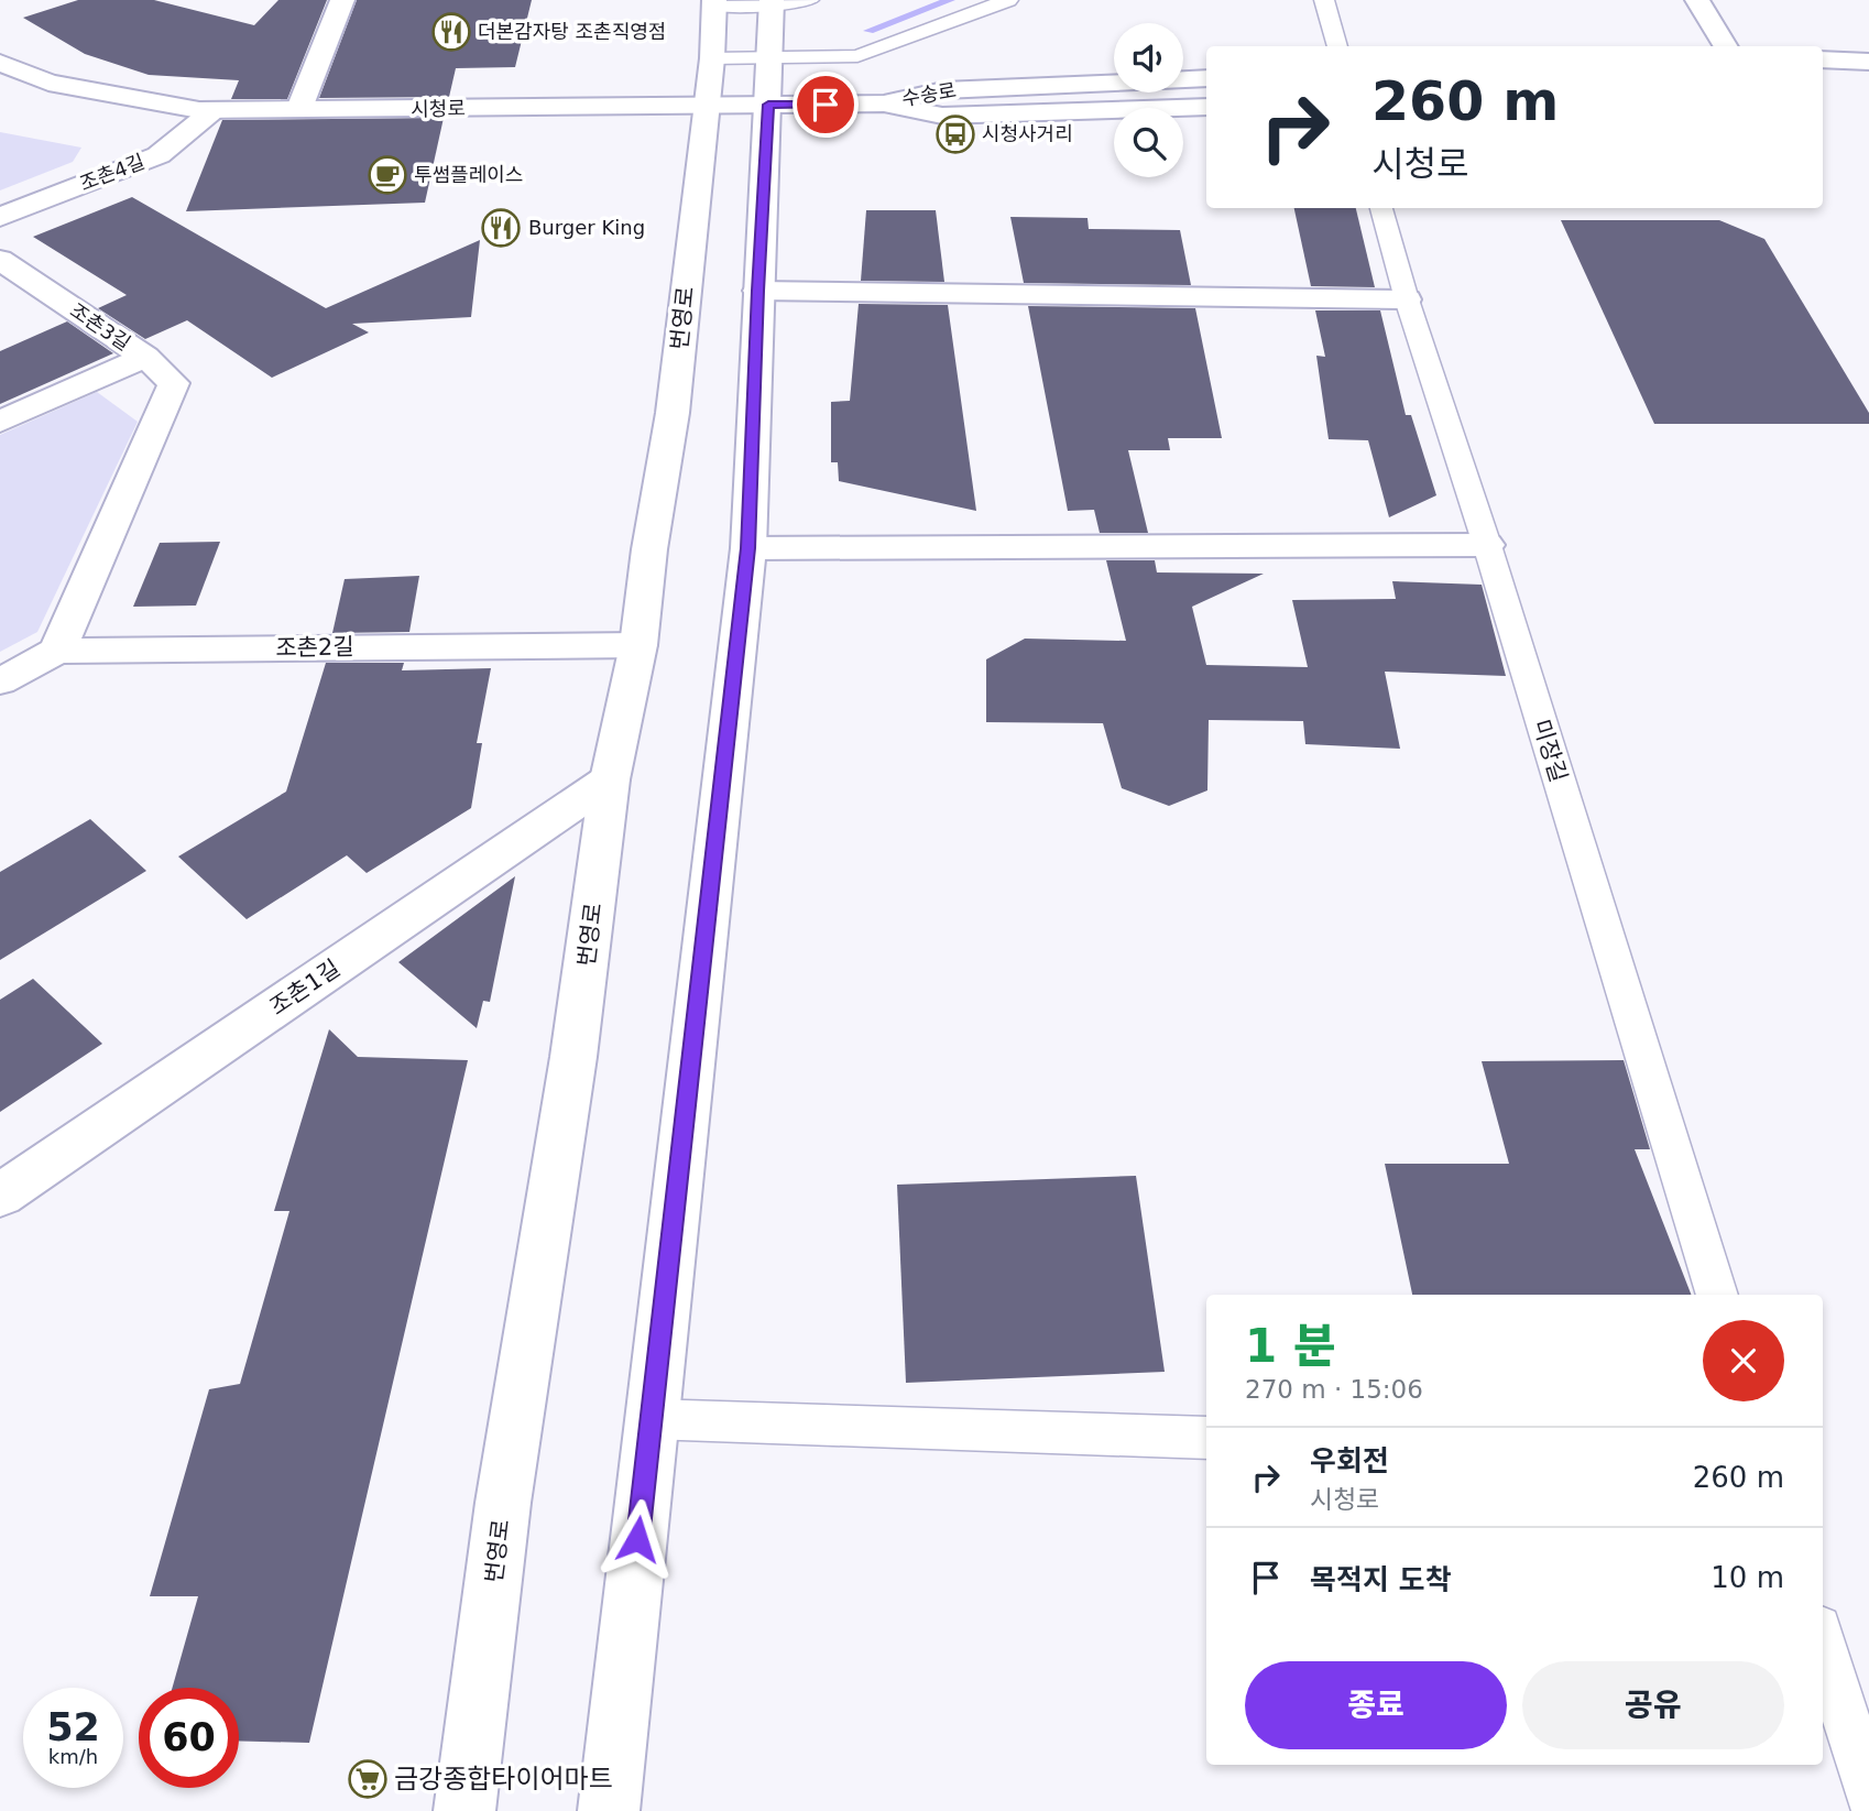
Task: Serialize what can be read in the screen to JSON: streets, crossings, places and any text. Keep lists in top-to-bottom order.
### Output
{
  "streets": {
    "street": [
      "수송로",
      "시청로",
      "조촌4길",
      "번영로",
      "조촌3길",
      "조촌2길",
      "조촌1길"
    ],
    "lane": ["미장길"]
  },
  "crossings": [
    ["수송로", "시청로"],
    ["시청로", "조촌4길"],
    ["시청로", "번영로"],
    ["번영로", "조촌2길"],
    ["번영로", "조촌1길"]
  ],
  "places": {
    "restaurant": ["더본감자탕 조촌직영점", "Burger King"],
    "bus stop": ["시청사거리"],
    "cafe": ["투썸플레이스"],
    "supermarket": ["금강종합타이어마트"]
  },
  "page": {
    "turn": ["260 m", "시청로"],
    "heading": ["1 분", "270 m · 15:06"],
    "list": [
      {
        "name": "우회전",
        "note": "시청로",
        "value": "260 m"
      },
      {
        "name": "목적지 도착",
        "value": "10 m"
      }
    ],
    "buttons": ["종료", "공유"],
    "speed": "52 km/h",
    "limit": "60"
  }
}
